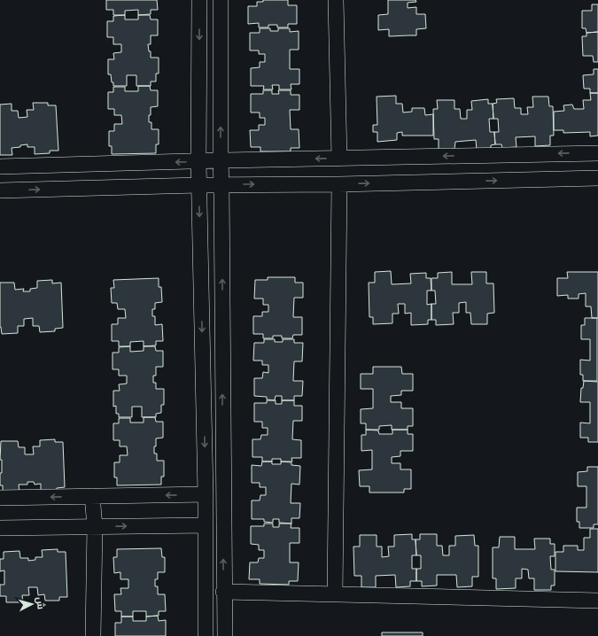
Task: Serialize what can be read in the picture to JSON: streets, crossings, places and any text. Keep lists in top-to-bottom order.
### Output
{
  "north": "right"
}
